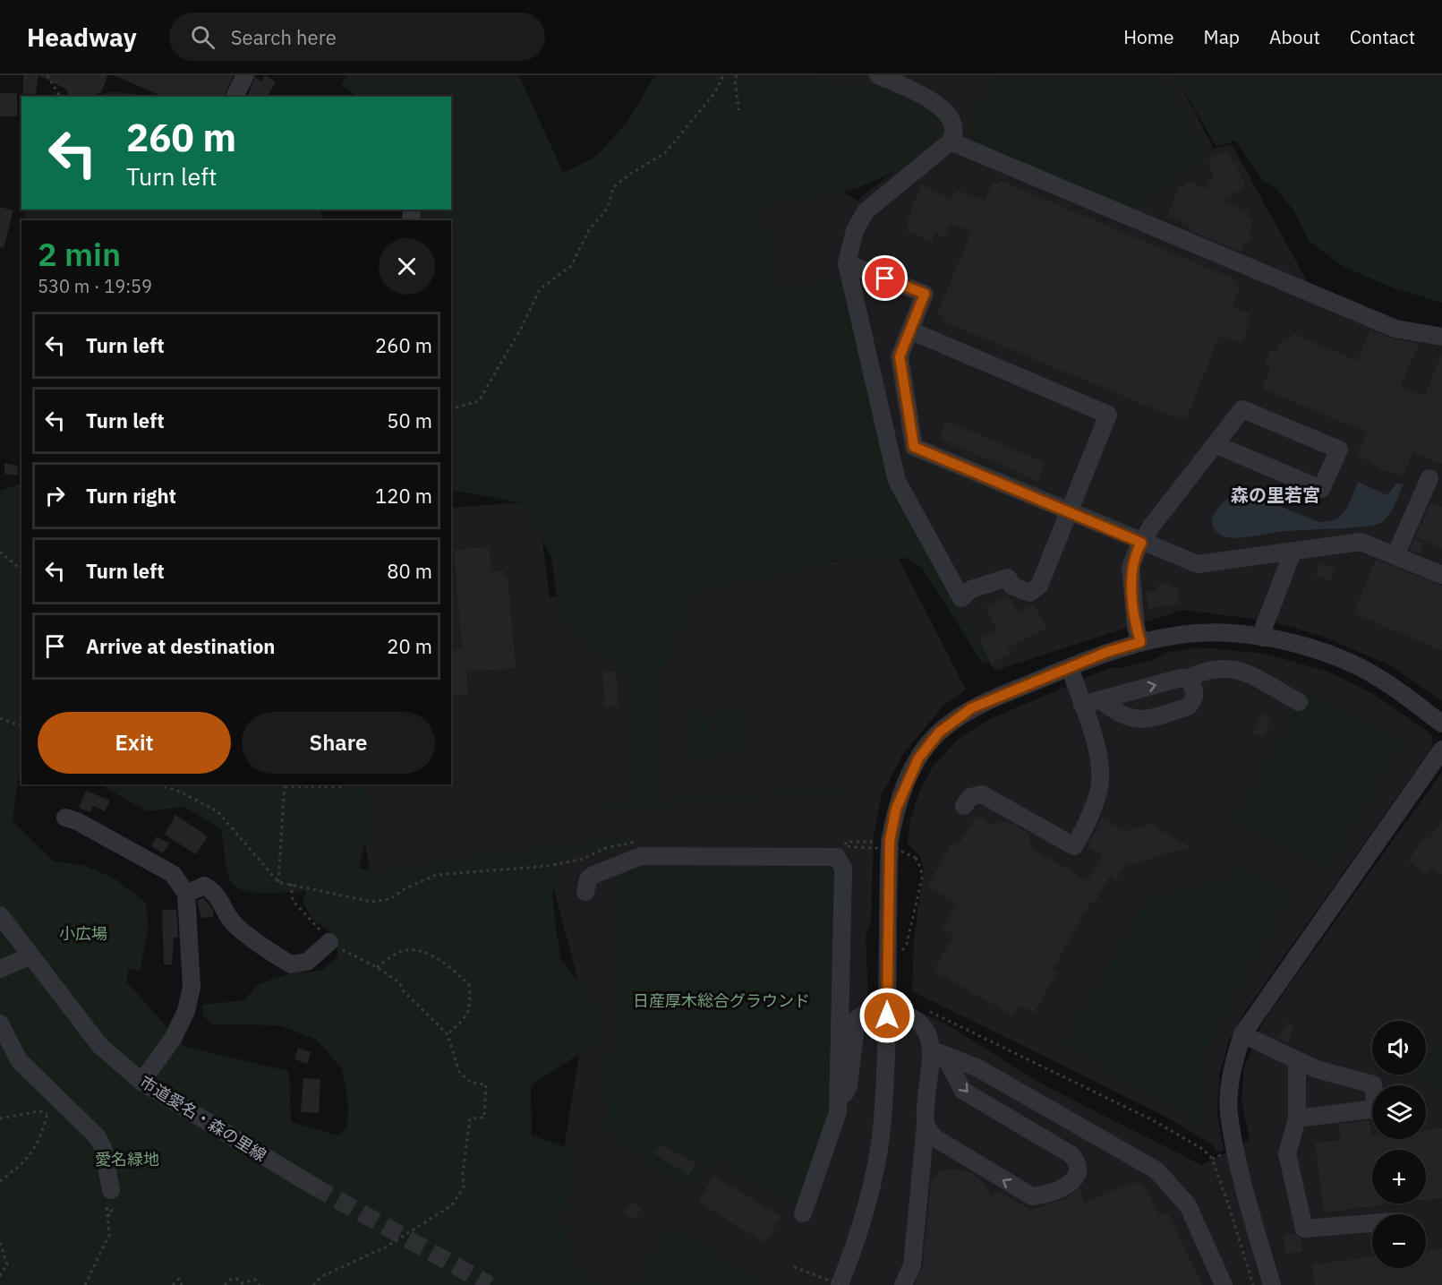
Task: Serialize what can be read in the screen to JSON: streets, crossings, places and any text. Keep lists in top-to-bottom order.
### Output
{
  "streets": {
    "street": ["市道愛名・森の里線"]
  },
  "districts": ["森の里若宮"],
  "parks": ["小広場", "日産厚木総合グラウンド", "愛名緑地"],
  "page": {
    "header": "Headway",
    "search": "Search here",
    "nav": [
      "Home",
      "Map",
      "About",
      "Contact"
    ],
    "turn": ["260 m", "Turn left"],
    "heading": ["2 min", "530 m · 19:59"],
    "list": [
      {
        "name": "Turn left",
        "value": "260 m"
      },
      {
        "name": "Turn left",
        "value": "50 m"
      },
      {
        "name": "Turn right",
        "value": "120 m"
      },
      {
        "name": "Turn left",
        "value": "80 m"
      },
      {
        "name": "Arrive at destination",
        "value": "20 m"
      }
    ],
    "buttons": ["Exit", "Share"],
    "map_buttons": ["+", "−"]
  }
}
